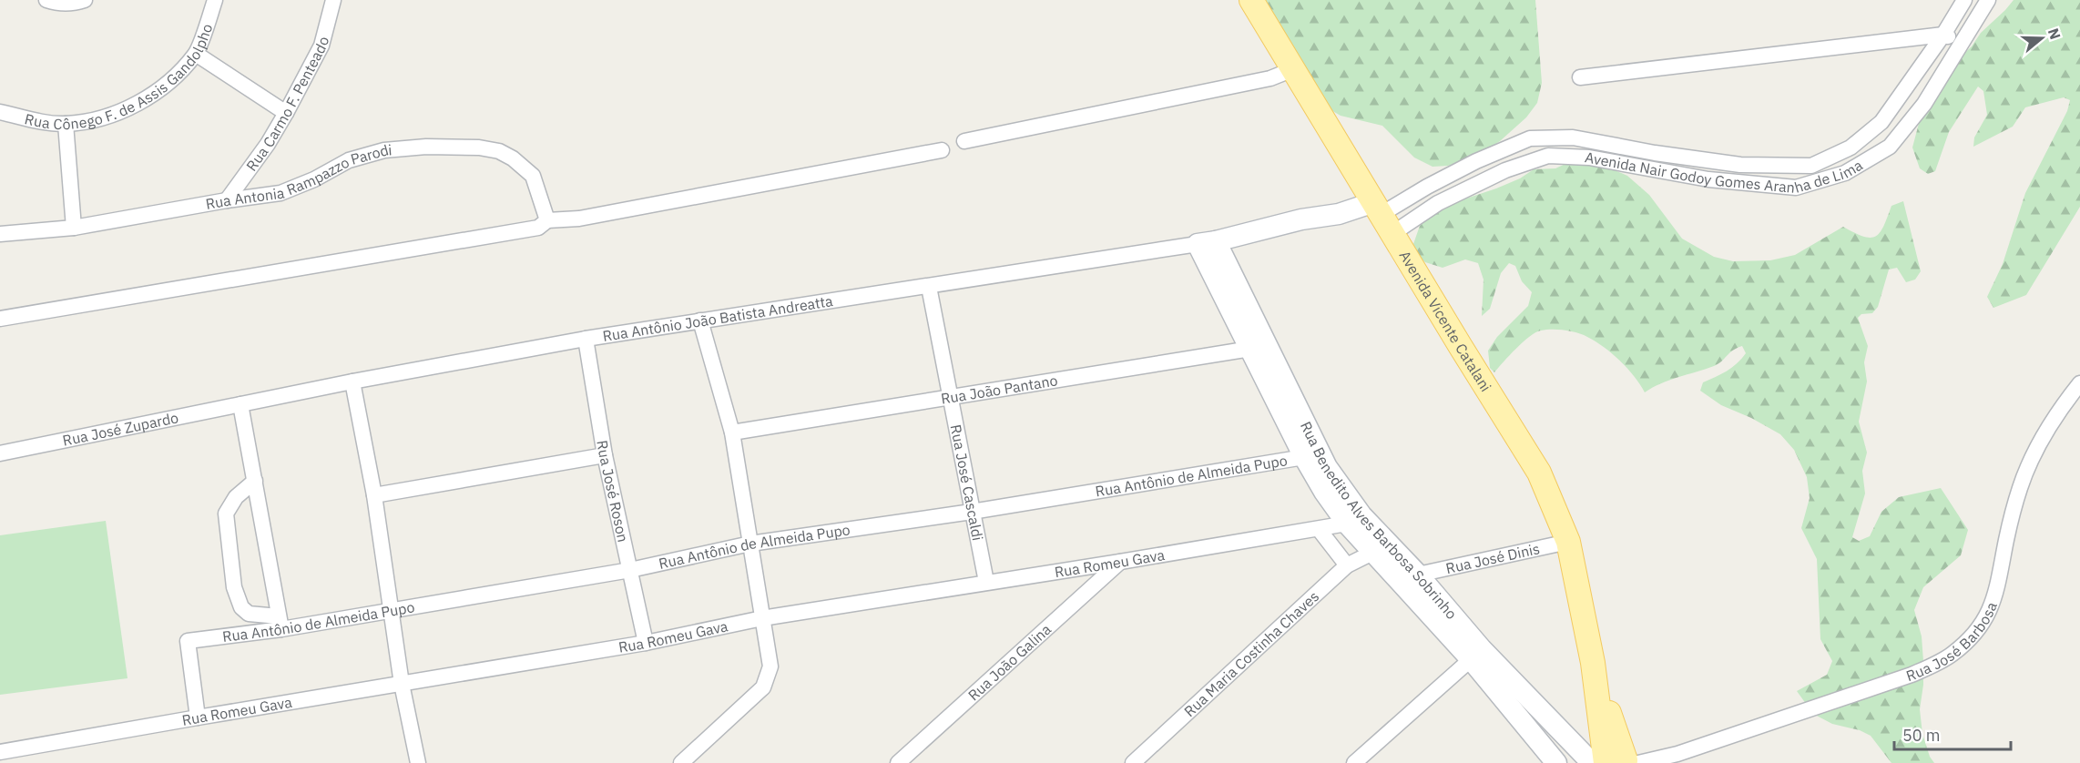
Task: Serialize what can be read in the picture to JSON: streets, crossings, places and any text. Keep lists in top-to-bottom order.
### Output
{
  "streets": {
    "main road": ["Avenida Vicente Catalani"],
    "street": [
      "Rua Cônego F. de Assis Gandolpho",
      "Rua Carmo F. Penteado",
      "Avenida Nair Godoy Gomes Aranha de Lima",
      "Rua Antonia Rampazzo Parodi",
      "Rua Antônio João Batista Andreatta",
      "Rua João Pantano",
      "Rua José Zupardo",
      "Rua Antônio de Almeida Pupo",
      "Rua José Cascaldi",
      "Rua José Roson",
      "Rua Benedito Alves Barbosa Sobrinho",
      "Rua José Dinis",
      "Rua Romeu Gava",
      "Rua José Barbosa",
      "Rua Maria Costinha Chaves",
      "Rua João Galina"
    ]
  },
  "crossings": [
    ["Rua Carmo F. Penteado", "Rua Antonia Rampazzo Parodi"],
    ["Avenida Nair Godoy Gomes Aranha de Lima", "Rua Antônio João Batista Andreatta"],
    ["Avenida Nair Godoy Gomes Aranha de Lima", "Avenida Vicente Catalani"],
    ["Rua Antônio João Batista Andreatta", "Avenida Vicente Catalani"],
    ["Rua Antônio João Batista Andreatta", "Rua José Zupardo"],
    ["Rua Antônio João Batista Andreatta", "Rua José Cascaldi"],
    ["Rua Antônio João Batista Andreatta", "Rua José Roson"],
    ["Rua Antônio João Batista Andreatta", "Rua Benedito Alves Barbosa Sobrinho"],
    ["Avenida Vicente Catalani", "Rua José Dinis"],
    ["Avenida Vicente Catalani", "Rua José Barbosa"],
    ["Rua João Pantano", "Rua José Cascaldi"],
    ["Rua João Pantano", "Rua Benedito Alves Barbosa Sobrinho"],
    ["Rua Antônio de Almeida Pupo", "Rua José Cascaldi"],
    ["Rua Antônio de Almeida Pupo", "Rua José Roson"],
    ["Rua Antônio de Almeida Pupo", "Rua Benedito Alves Barbosa Sobrinho"],
    ["Rua Antônio de Almeida Pupo", "Rua Romeu Gava"],
    ["Rua José Cascaldi", "Rua Romeu Gava"],
    ["Rua José Roson", "Rua Romeu Gava"],
    ["Rua Benedito Alves Barbosa Sobrinho", "Rua José Dinis"],
    ["Rua Benedito Alves Barbosa Sobrinho", "Rua Romeu Gava"],
    ["Rua Benedito Alves Barbosa Sobrinho", "Rua Maria Costinha Chaves"],
    ["Rua Romeu Gava", "Rua João Galina"]
  ],
  "scale_bar": "50 m",
  "north": "right"
}
